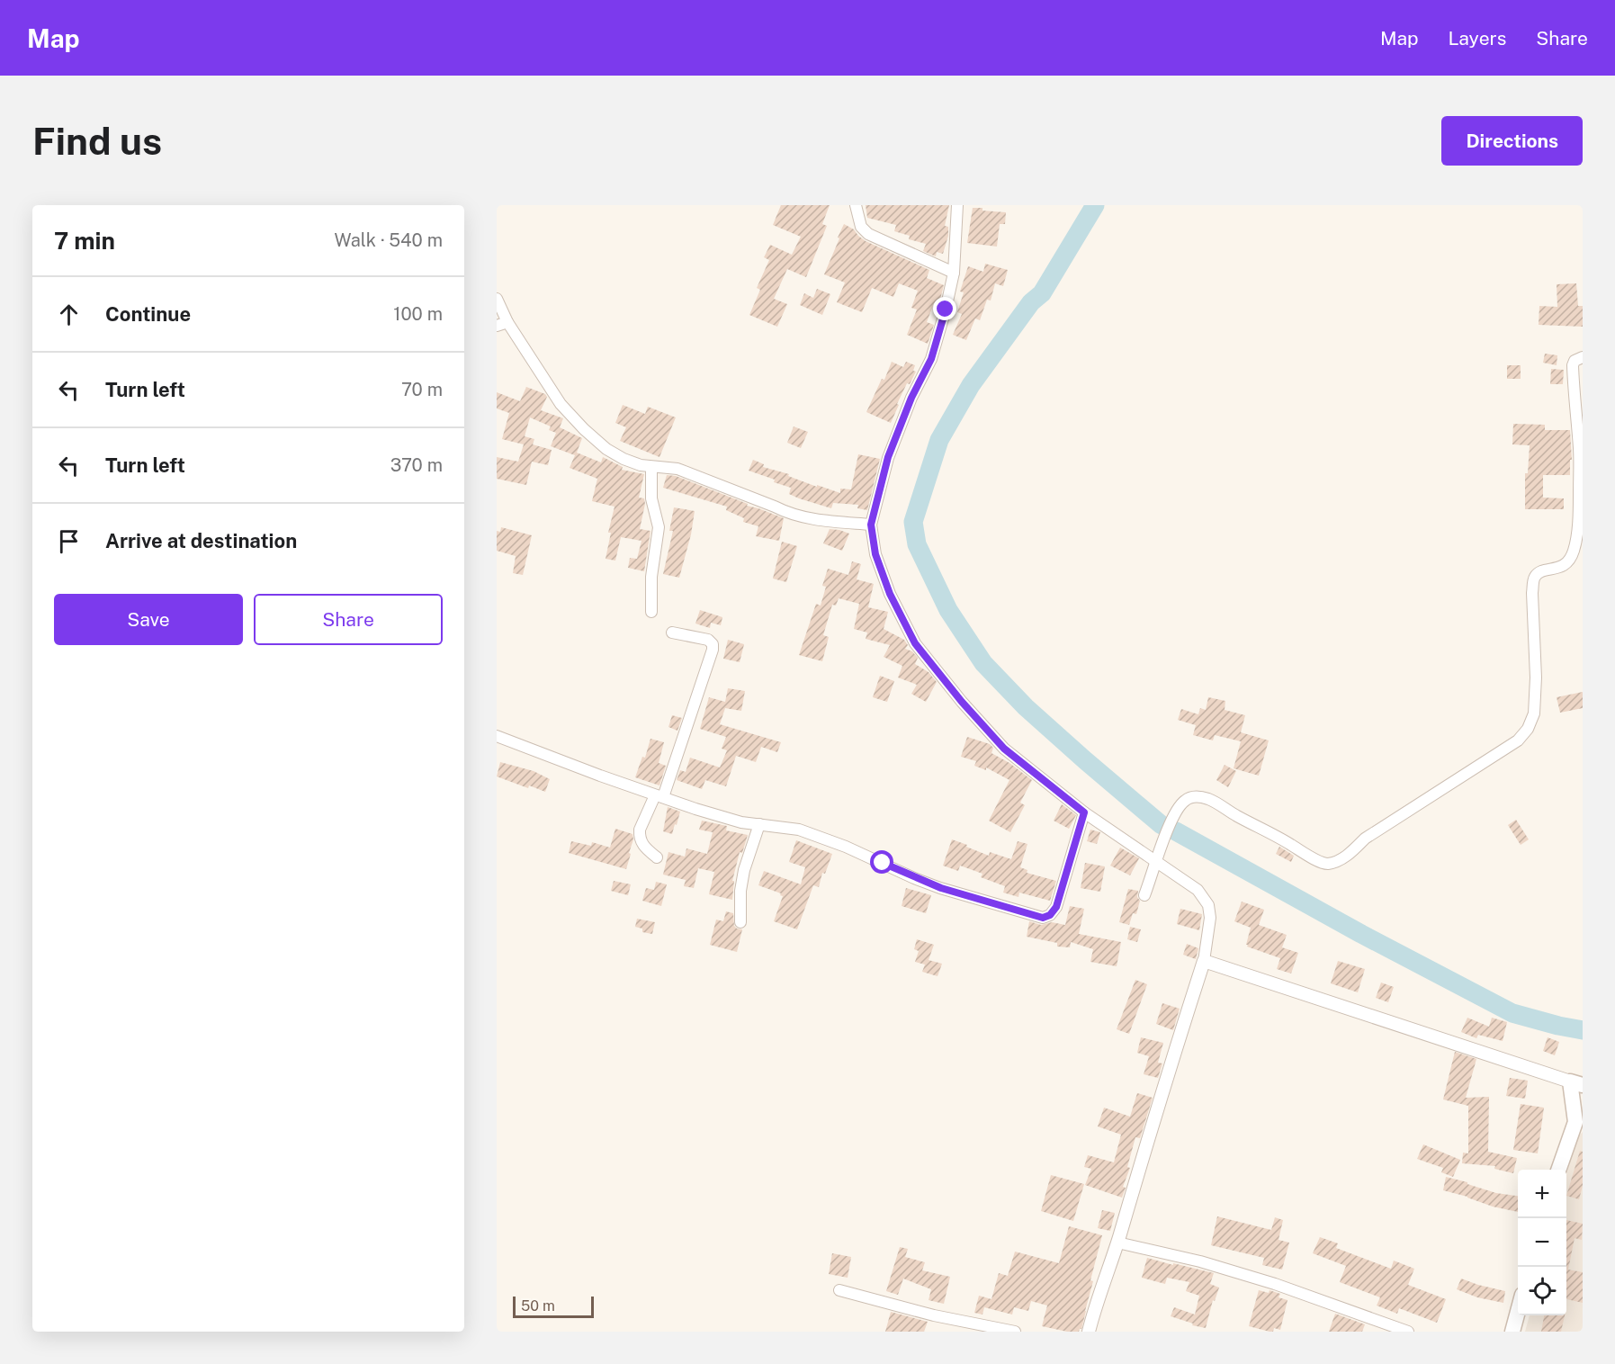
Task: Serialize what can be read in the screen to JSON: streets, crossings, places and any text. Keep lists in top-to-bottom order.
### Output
{
  "scale_bar": "50 m",
  "page": {
    "header": "Map",
    "nav": ["Map", "Layers", "Share"],
    "buttons": [
      "Directions",
      ["Save", "Share"]
    ],
    "title": "Find us",
    "heading": ["7 min", "Walk · 540 m"],
    "list": [
      ["Continue", "100 m"],
      ["Turn left", "70 m"],
      ["Turn left", "370 m"],
      "Arrive at destination"
    ],
    "map_buttons": ["+", "−"],
    "scale": "50 m"
  }
}
